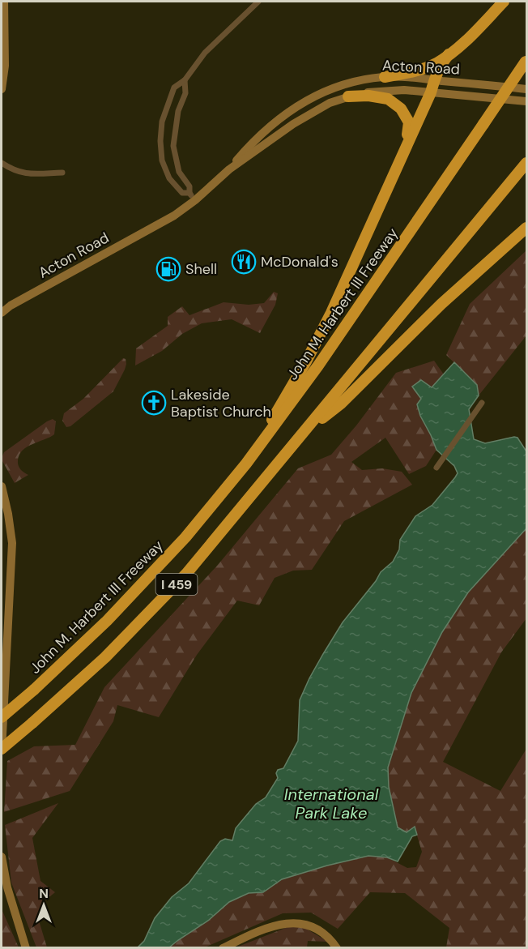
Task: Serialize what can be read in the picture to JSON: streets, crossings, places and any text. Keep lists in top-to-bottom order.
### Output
{
  "streets": {
    "highway": ["John M. Harbert III Freeway", "I 459"],
    "street": ["Acton Road"]
  },
  "water": ["International Park Lake"],
  "places": {
    "restaurant": ["McDonald's"],
    "fuel station": ["Shell"],
    "church": ["Lakeside Baptist Church"]
  },
  "north": "top"
}
